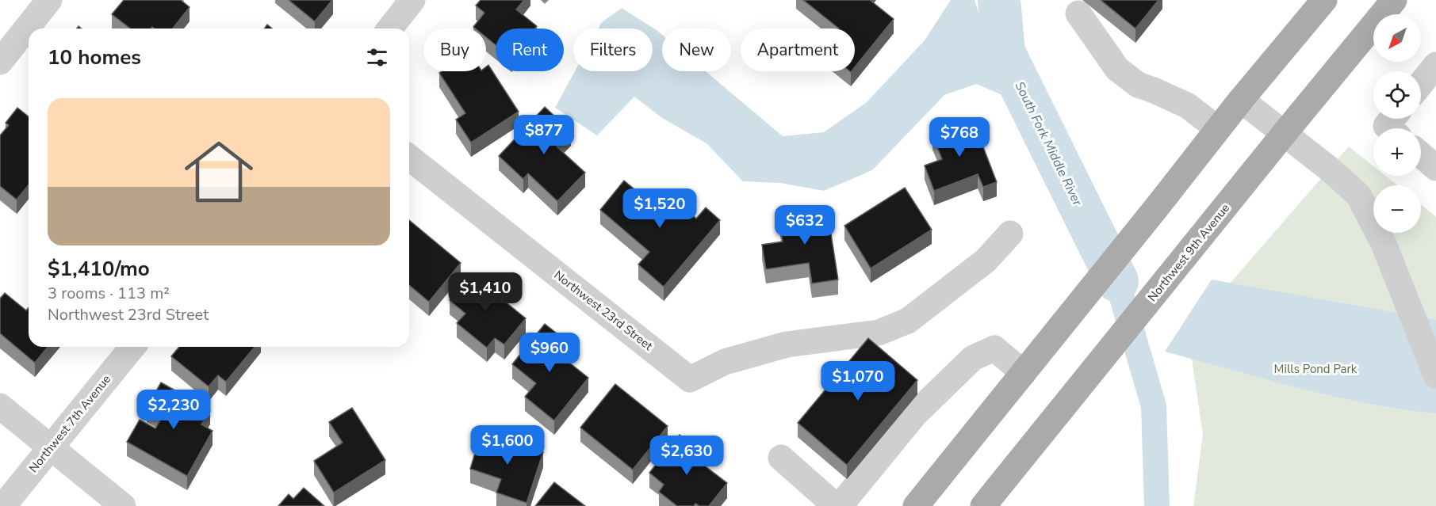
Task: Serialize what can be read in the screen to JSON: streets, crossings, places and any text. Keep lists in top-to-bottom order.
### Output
{
  "streets": {
    "main road": ["Northwest 9th Avenue"],
    "street": ["Northwest 23rd Street", "Northwest 7th Avenue"]
  },
  "water": ["South Fork Middle River"],
  "parks": ["Mills Pond Park"],
  "north": "bottom left",
  "page": {
    "map_buttons": ["+", "−"],
    "chip": [
      "Buy",
      "Rent",
      "Filters",
      "New",
      "Apartment"
    ],
    "heading": "10 homes",
    "list": [
      {
        "name": "$1,410/mo",
        "note": "3 rooms · 113 m² · Northwest 23rd Street"
      }
    ],
    "price": [
      "$877",
      "$768",
      "$1,520",
      "$632",
      "$1,410",
      "$960",
      "$1,070",
      "$2,230",
      "$1,600",
      "$2,630"
    ]
  }
}
